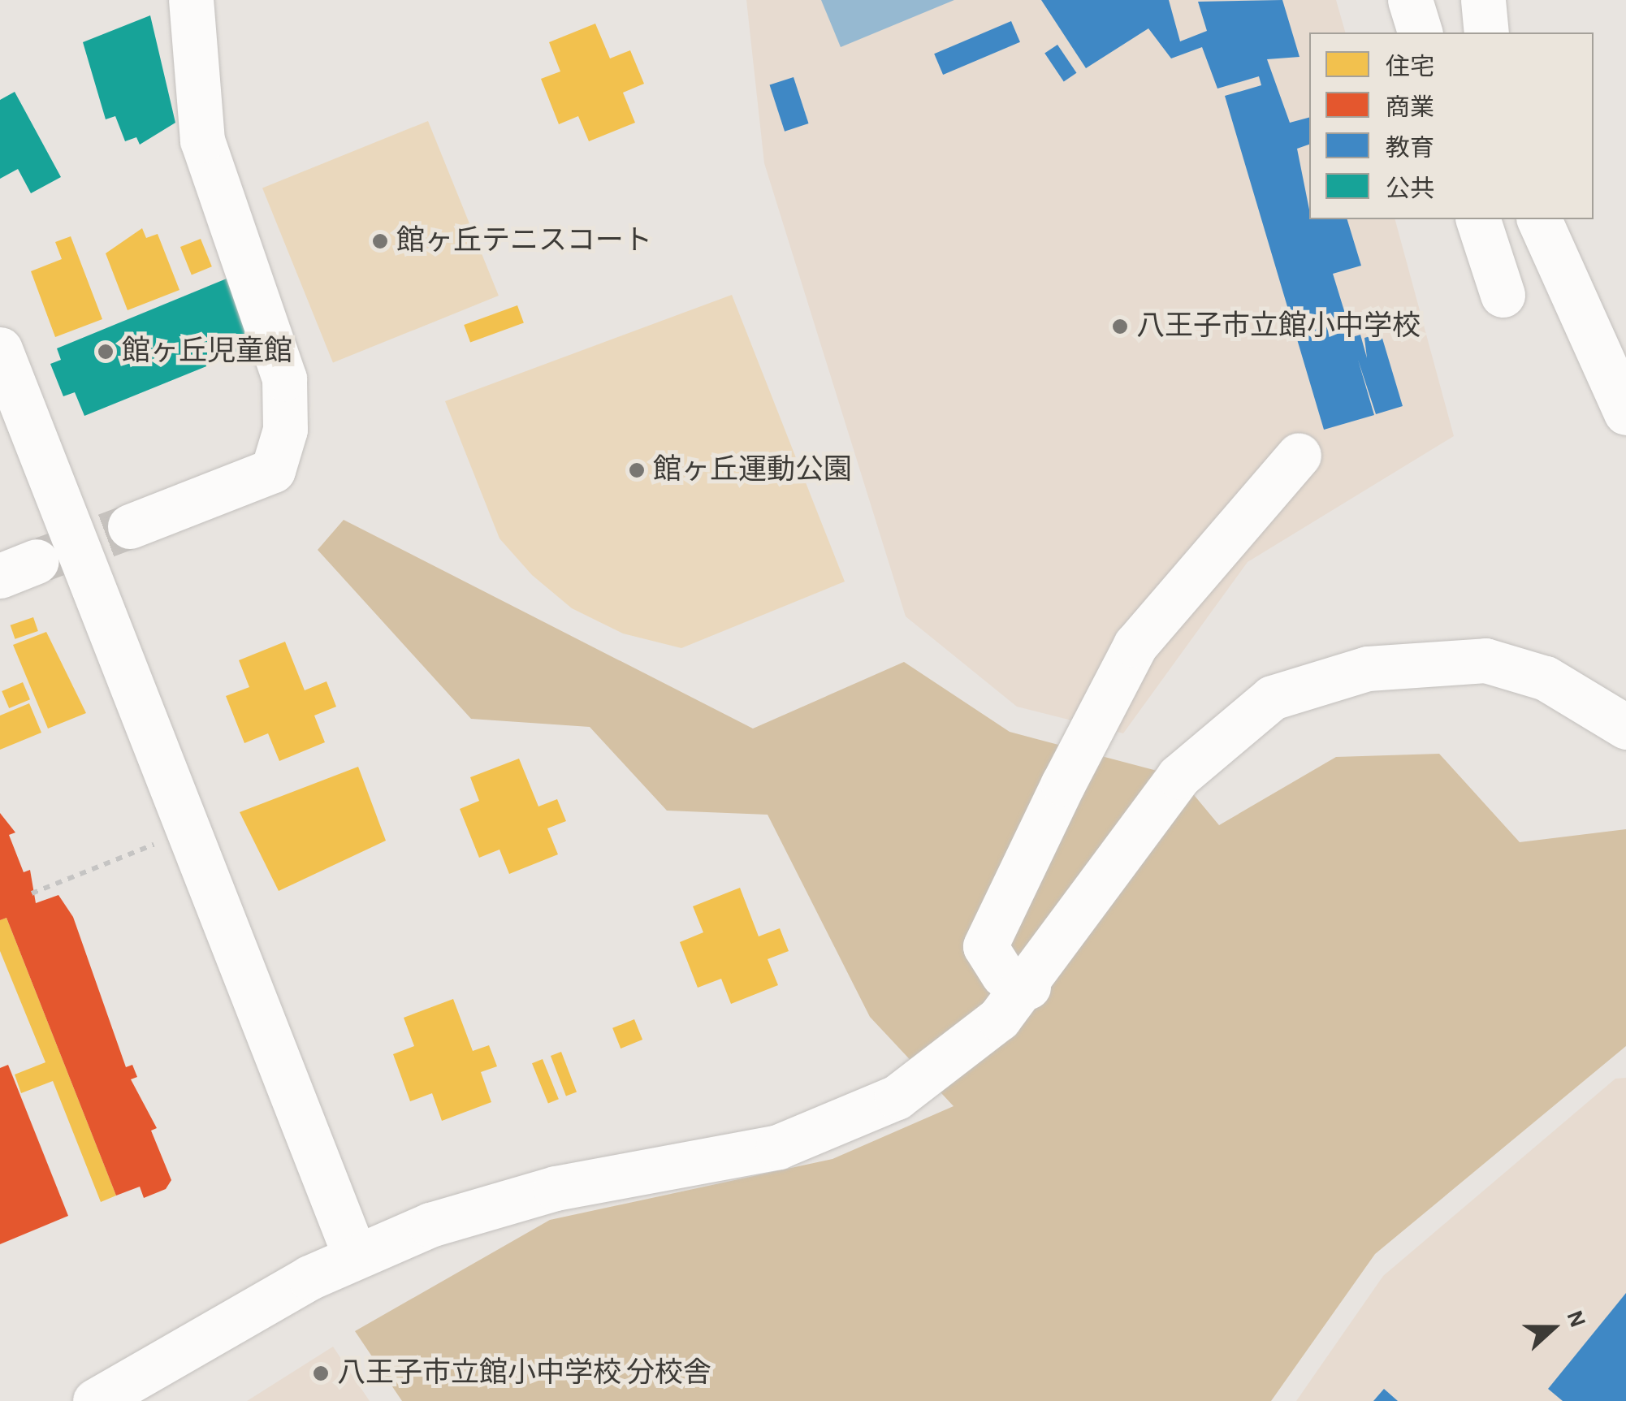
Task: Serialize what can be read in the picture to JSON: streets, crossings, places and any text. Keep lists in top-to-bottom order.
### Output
{
  "places": [
    "館ヶ丘テニスコート",
    "八王子市立館小中学校",
    "館ヶ丘児童館",
    "館ヶ丘運動公園",
    "八王子市立館小中学校 分校舎"
  ],
  "legend": [
    "住宅",
    "商業",
    "教育",
    "公共"
  ],
  "north": "right"
}
